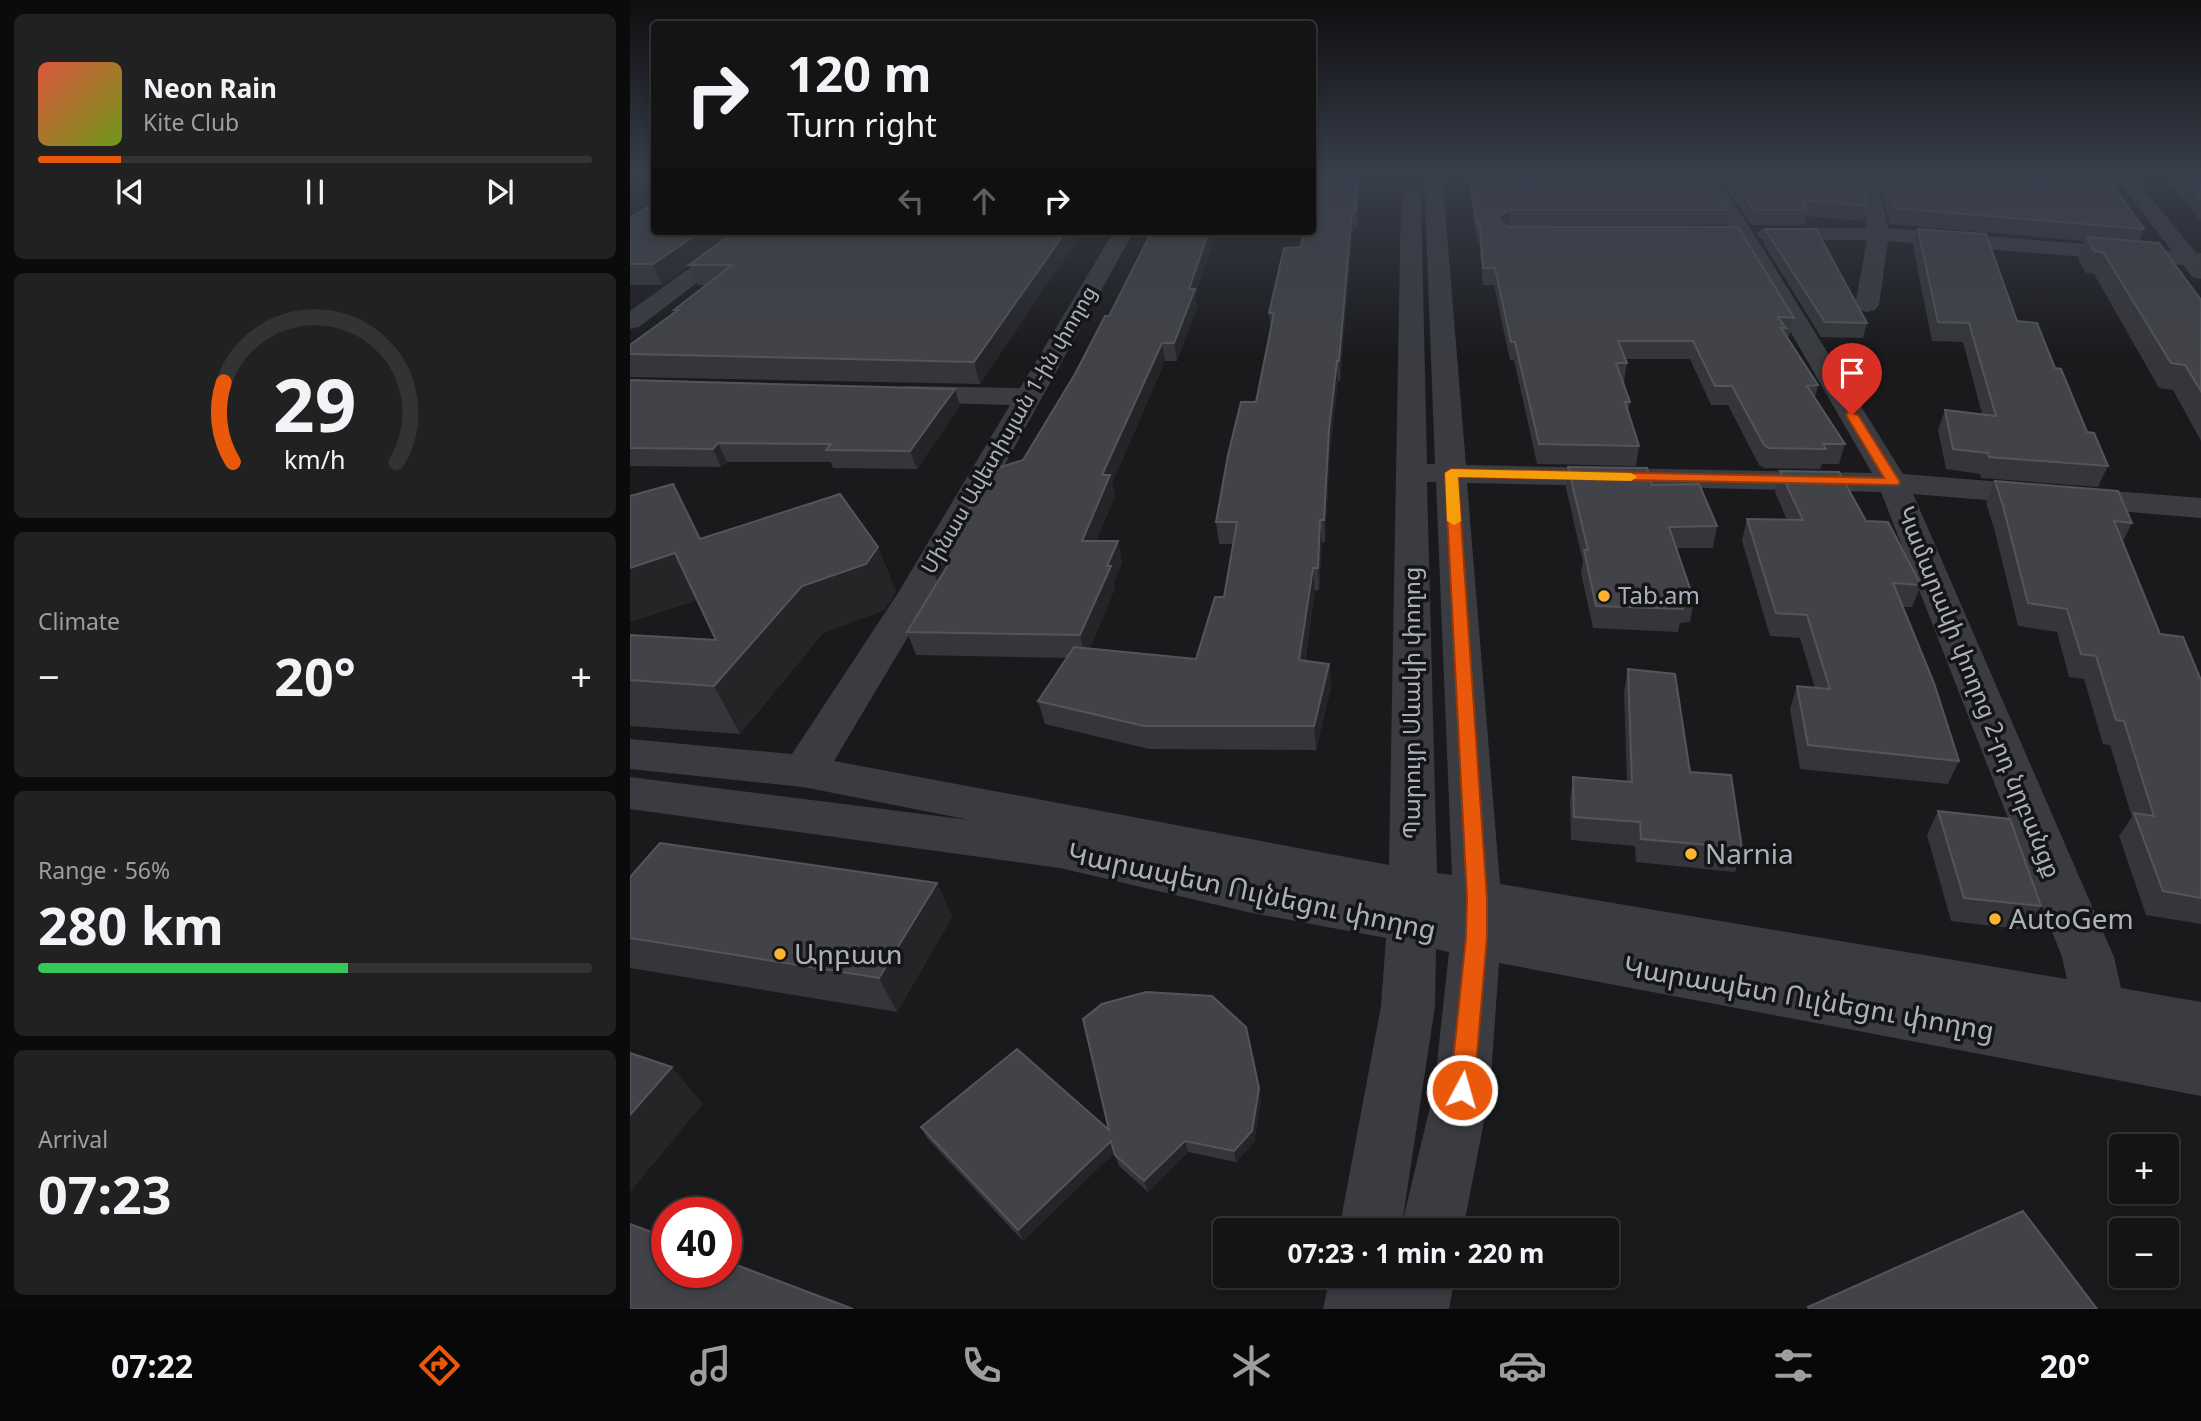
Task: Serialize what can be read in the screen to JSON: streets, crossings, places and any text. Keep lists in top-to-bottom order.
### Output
{
  "streets": {
    "street": [
      "Մինաս Ավետիսյան 1-ին փողոց",
      "Կամարակի փողոց 2-րդ նրբանցք",
      "Պարույր Սևակի փողոց",
      "Կարապետ Ուլնեցու փողոց"
    ]
  },
  "crossings": [
    ["Մինաս Ավետիսյան 1-ին փողոց", "Կարապետ Ուլնեցու փողոց"],
    ["Կամարակի փողոց 2-րդ նրբանցք", "Կարապետ Ուլնեցու փողոց"],
    ["Պարույր Սևակի փողոց", "Կարապետ Ուլնեցու փողոց"]
  ],
  "places": [
    "Tab.am",
    "Narnia",
    "AutoGem",
    "Արբատ"
  ],
  "page": {
    "turn": ["120 m", "Turn right"],
    "song": ["Neon Rain", "Kite Club"],
    "tile": [
      "Climate",
      ["Range · 56%", "280 km"],
      ["Arrival", "07:23"]
    ],
    "heat": ["−", "20°", "+"],
    "map_buttons": ["+", "−"],
    "limit": "40",
    "trip": "07:23 · 1 min · 220 m",
    "tabs": ["07:22", "20°"],
    "gauge": ["29", "km/h"]
  }
}
